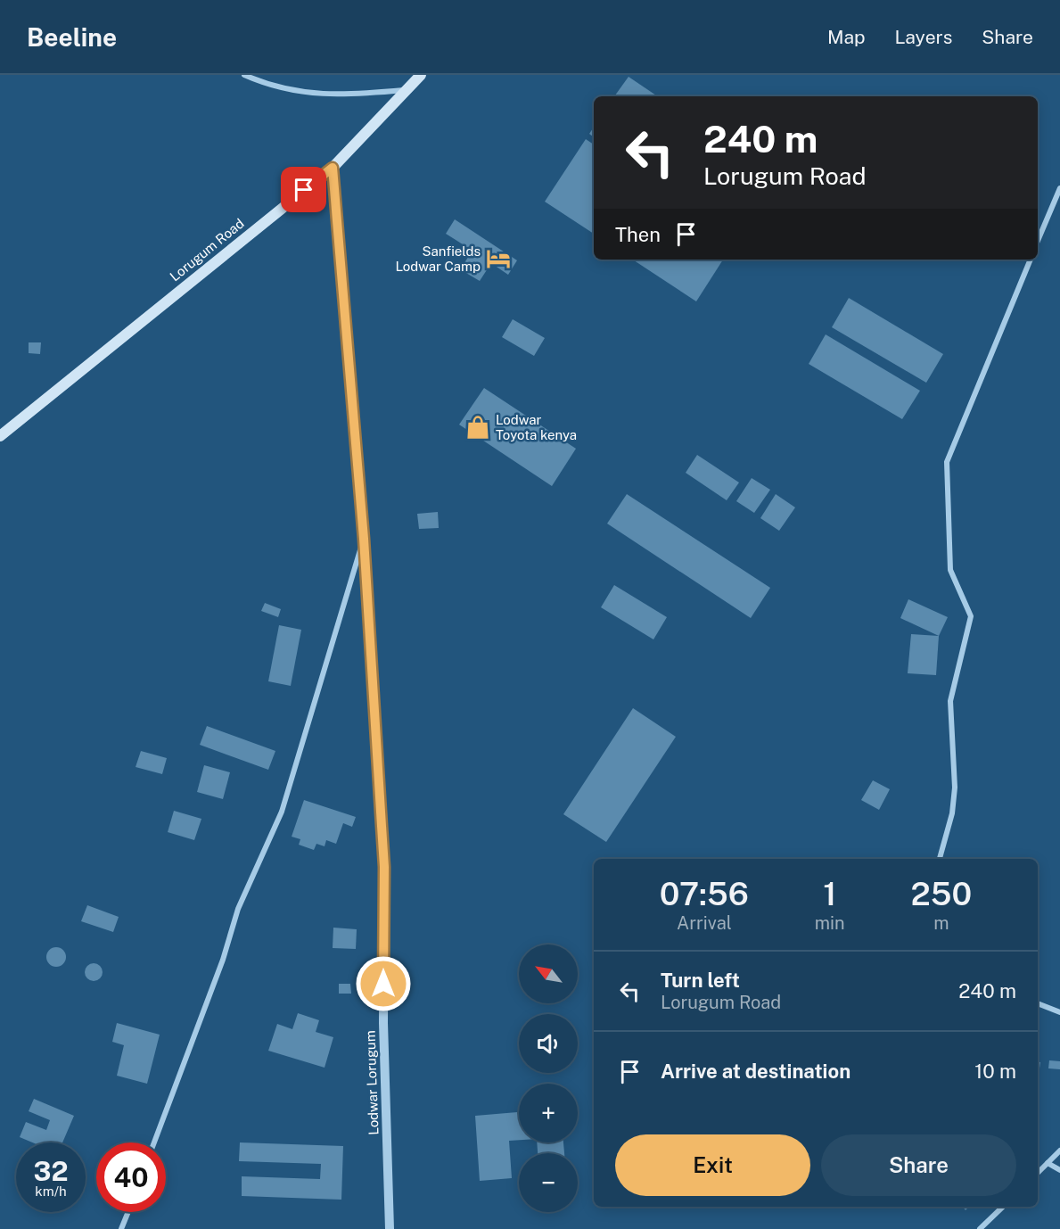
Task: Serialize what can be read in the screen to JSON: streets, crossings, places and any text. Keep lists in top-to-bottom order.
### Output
{
  "streets": {
    "main road": ["Lorugum Road"],
    "street": ["Lodwar Lorugum"]
  },
  "crossings": [
    ["Lorugum Road", "Lodwar Lorugum"]
  ],
  "places": {
    "hotel": ["Sanfields Lodwar Camp"],
    "shop": ["Lodwar Toyota kenya"]
  },
  "north": "top left",
  "page": {
    "header": "Beeline",
    "nav": ["Map", "Layers", "Share"],
    "turn": ["240 m", "Lorugum Road"],
    "then": "Then",
    "eta": [
      "07:56",
      "Arrival",
      "1",
      "min",
      "250",
      "m"
    ],
    "map_buttons": ["+", "−"],
    "list": [
      {
        "name": "Turn left",
        "note": "Lorugum Road",
        "value": "240 m"
      },
      {
        "name": "Arrive at destination",
        "value": "10 m"
      }
    ],
    "buttons": ["Exit", "Share"],
    "speed": "32 km/h",
    "limit": "40"
  }
}
